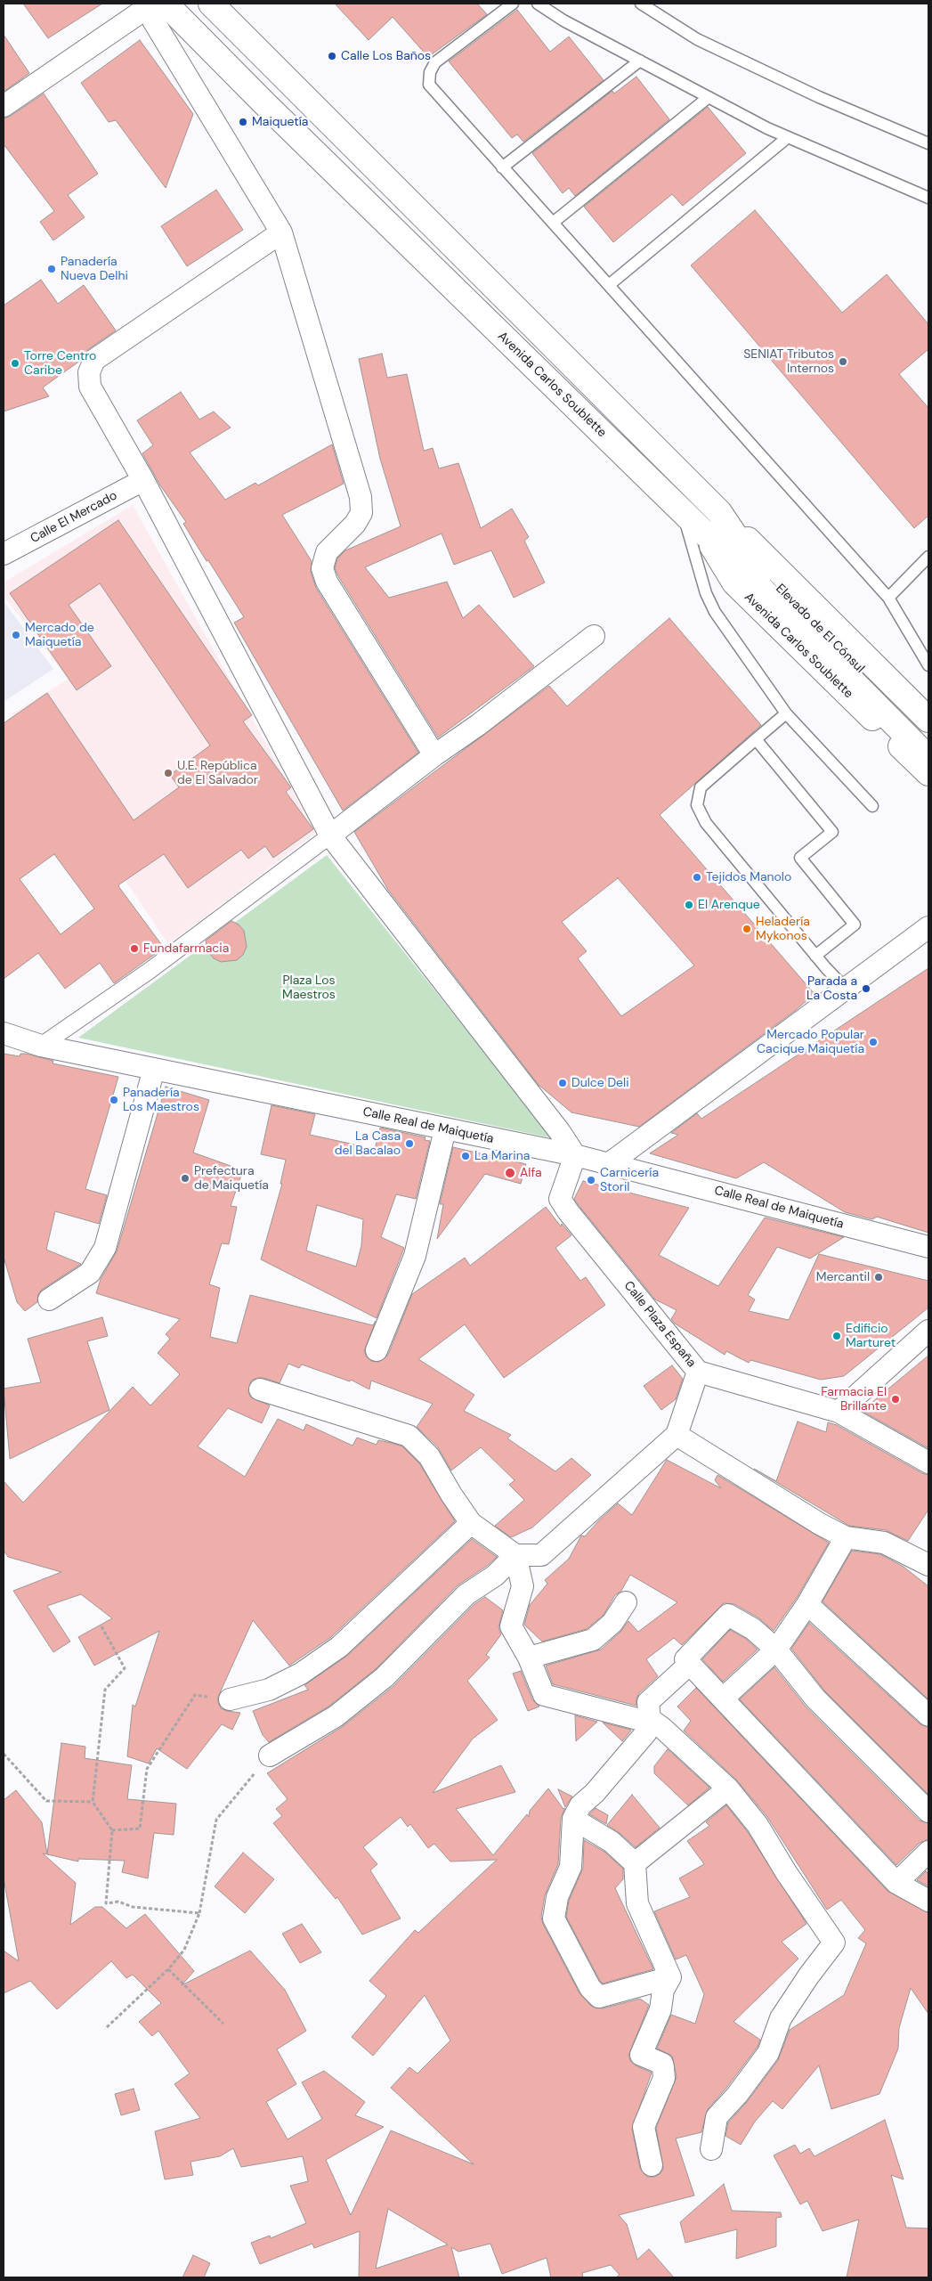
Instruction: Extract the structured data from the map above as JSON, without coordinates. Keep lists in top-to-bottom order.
{
  "streets": {
    "main road": ["Avenida Carlos Soublette", "Elevado de El Cónsul"],
    "street": ["Calle El Mercado", "Calle Real de Maiquetía", "Calle Plaza España"]
  },
  "crossings": [
    ["Avenida Carlos Soublette", "Elevado de El Cónsul"],
    ["Calle Real de Maiquetía", "Calle Plaza España"]
  ],
  "parks": ["Plaza Los Maestros"],
  "places": [
    "Calle Los Baños",
    "Maiquetía",
    "Panadería Nueva Delhi",
    "SENIAT Tributos Internos",
    "Torre Centro Caribe",
    "Mercado de Maiquetía",
    "U.E. República de El Salvador",
    "Tejidos Manolo",
    "El Arenque",
    "Heladería Mykonos",
    "Fundafarmacia",
    "Parada a La Costa",
    "Mercado Popular Cacique Maiquetía",
    "Dulce Deli",
    "Panadería Los Maestros",
    "La Casa del Bacalao",
    "La Marina",
    "Alfa",
    "Prefectura de Maiquetía",
    "Carnicería Storil",
    "Mercantil",
    "Edificio Marturet",
    "Farmacia El Brillante"
  ]
}
